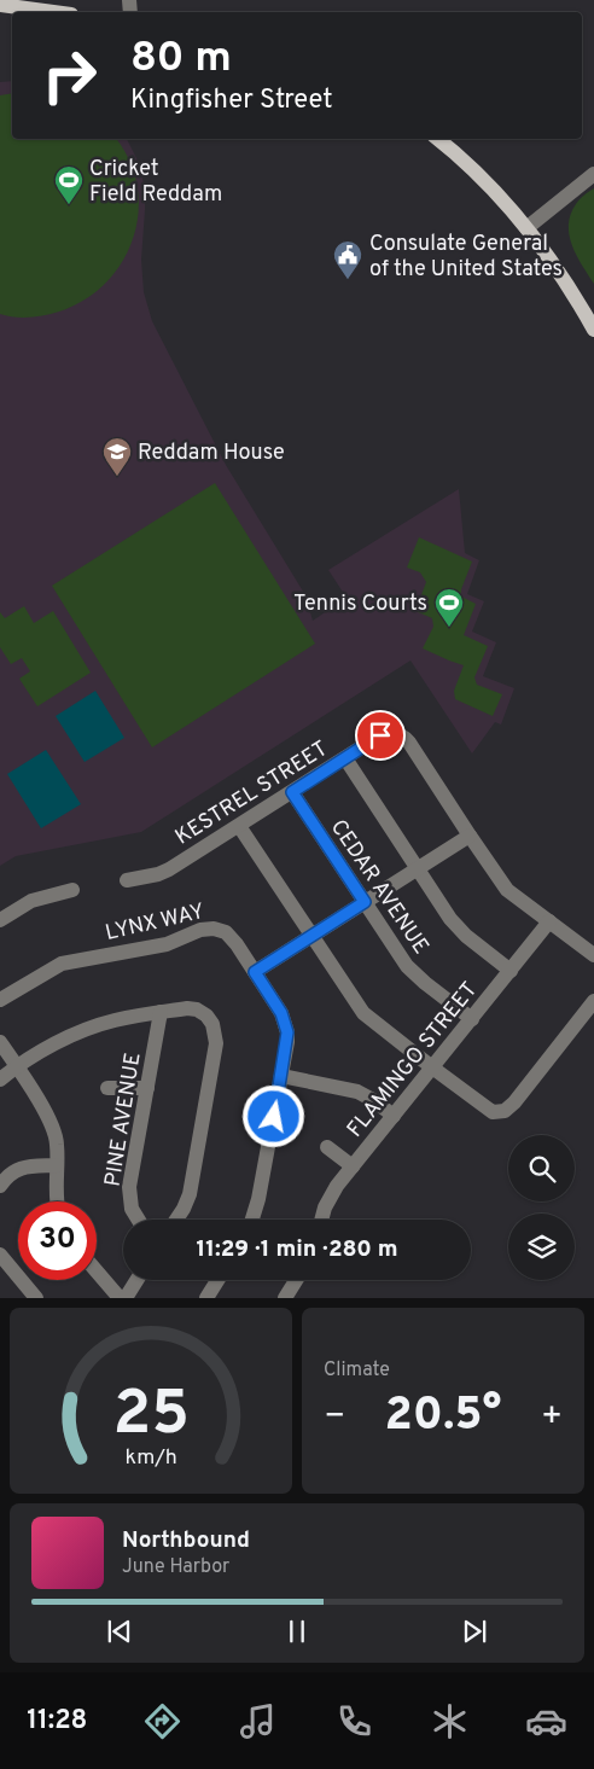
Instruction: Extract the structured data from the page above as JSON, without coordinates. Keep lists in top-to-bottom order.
{
  "streets": {
    "street": [
      "KESTREL STREET",
      "CEDAR AVENUE",
      "LYNX WAY",
      "FLAMINGO STREET",
      "PINE AVENUE"
    ]
  },
  "crossings": [
    ["KESTREL STREET", "CEDAR AVENUE"],
    ["CEDAR AVENUE", "FLAMINGO STREET"]
  ],
  "places": {
    "sports": ["Cricket Field Reddam", "Tennis Courts"],
    "public building": ["Consulate General of the United States"],
    "school or university": ["Reddam House"]
  },
  "page": {
    "turn": ["80 m", "Kingfisher Street"],
    "limit": "30",
    "trip": "11:29 · 1 min · 280 m",
    "tile": "Climate",
    "heat": ["−", "20.5°", "+"],
    "song": ["Northbound", "June Harbor"],
    "tabs": "11:28",
    "gauge": ["25", "km/h"]
  }
}
